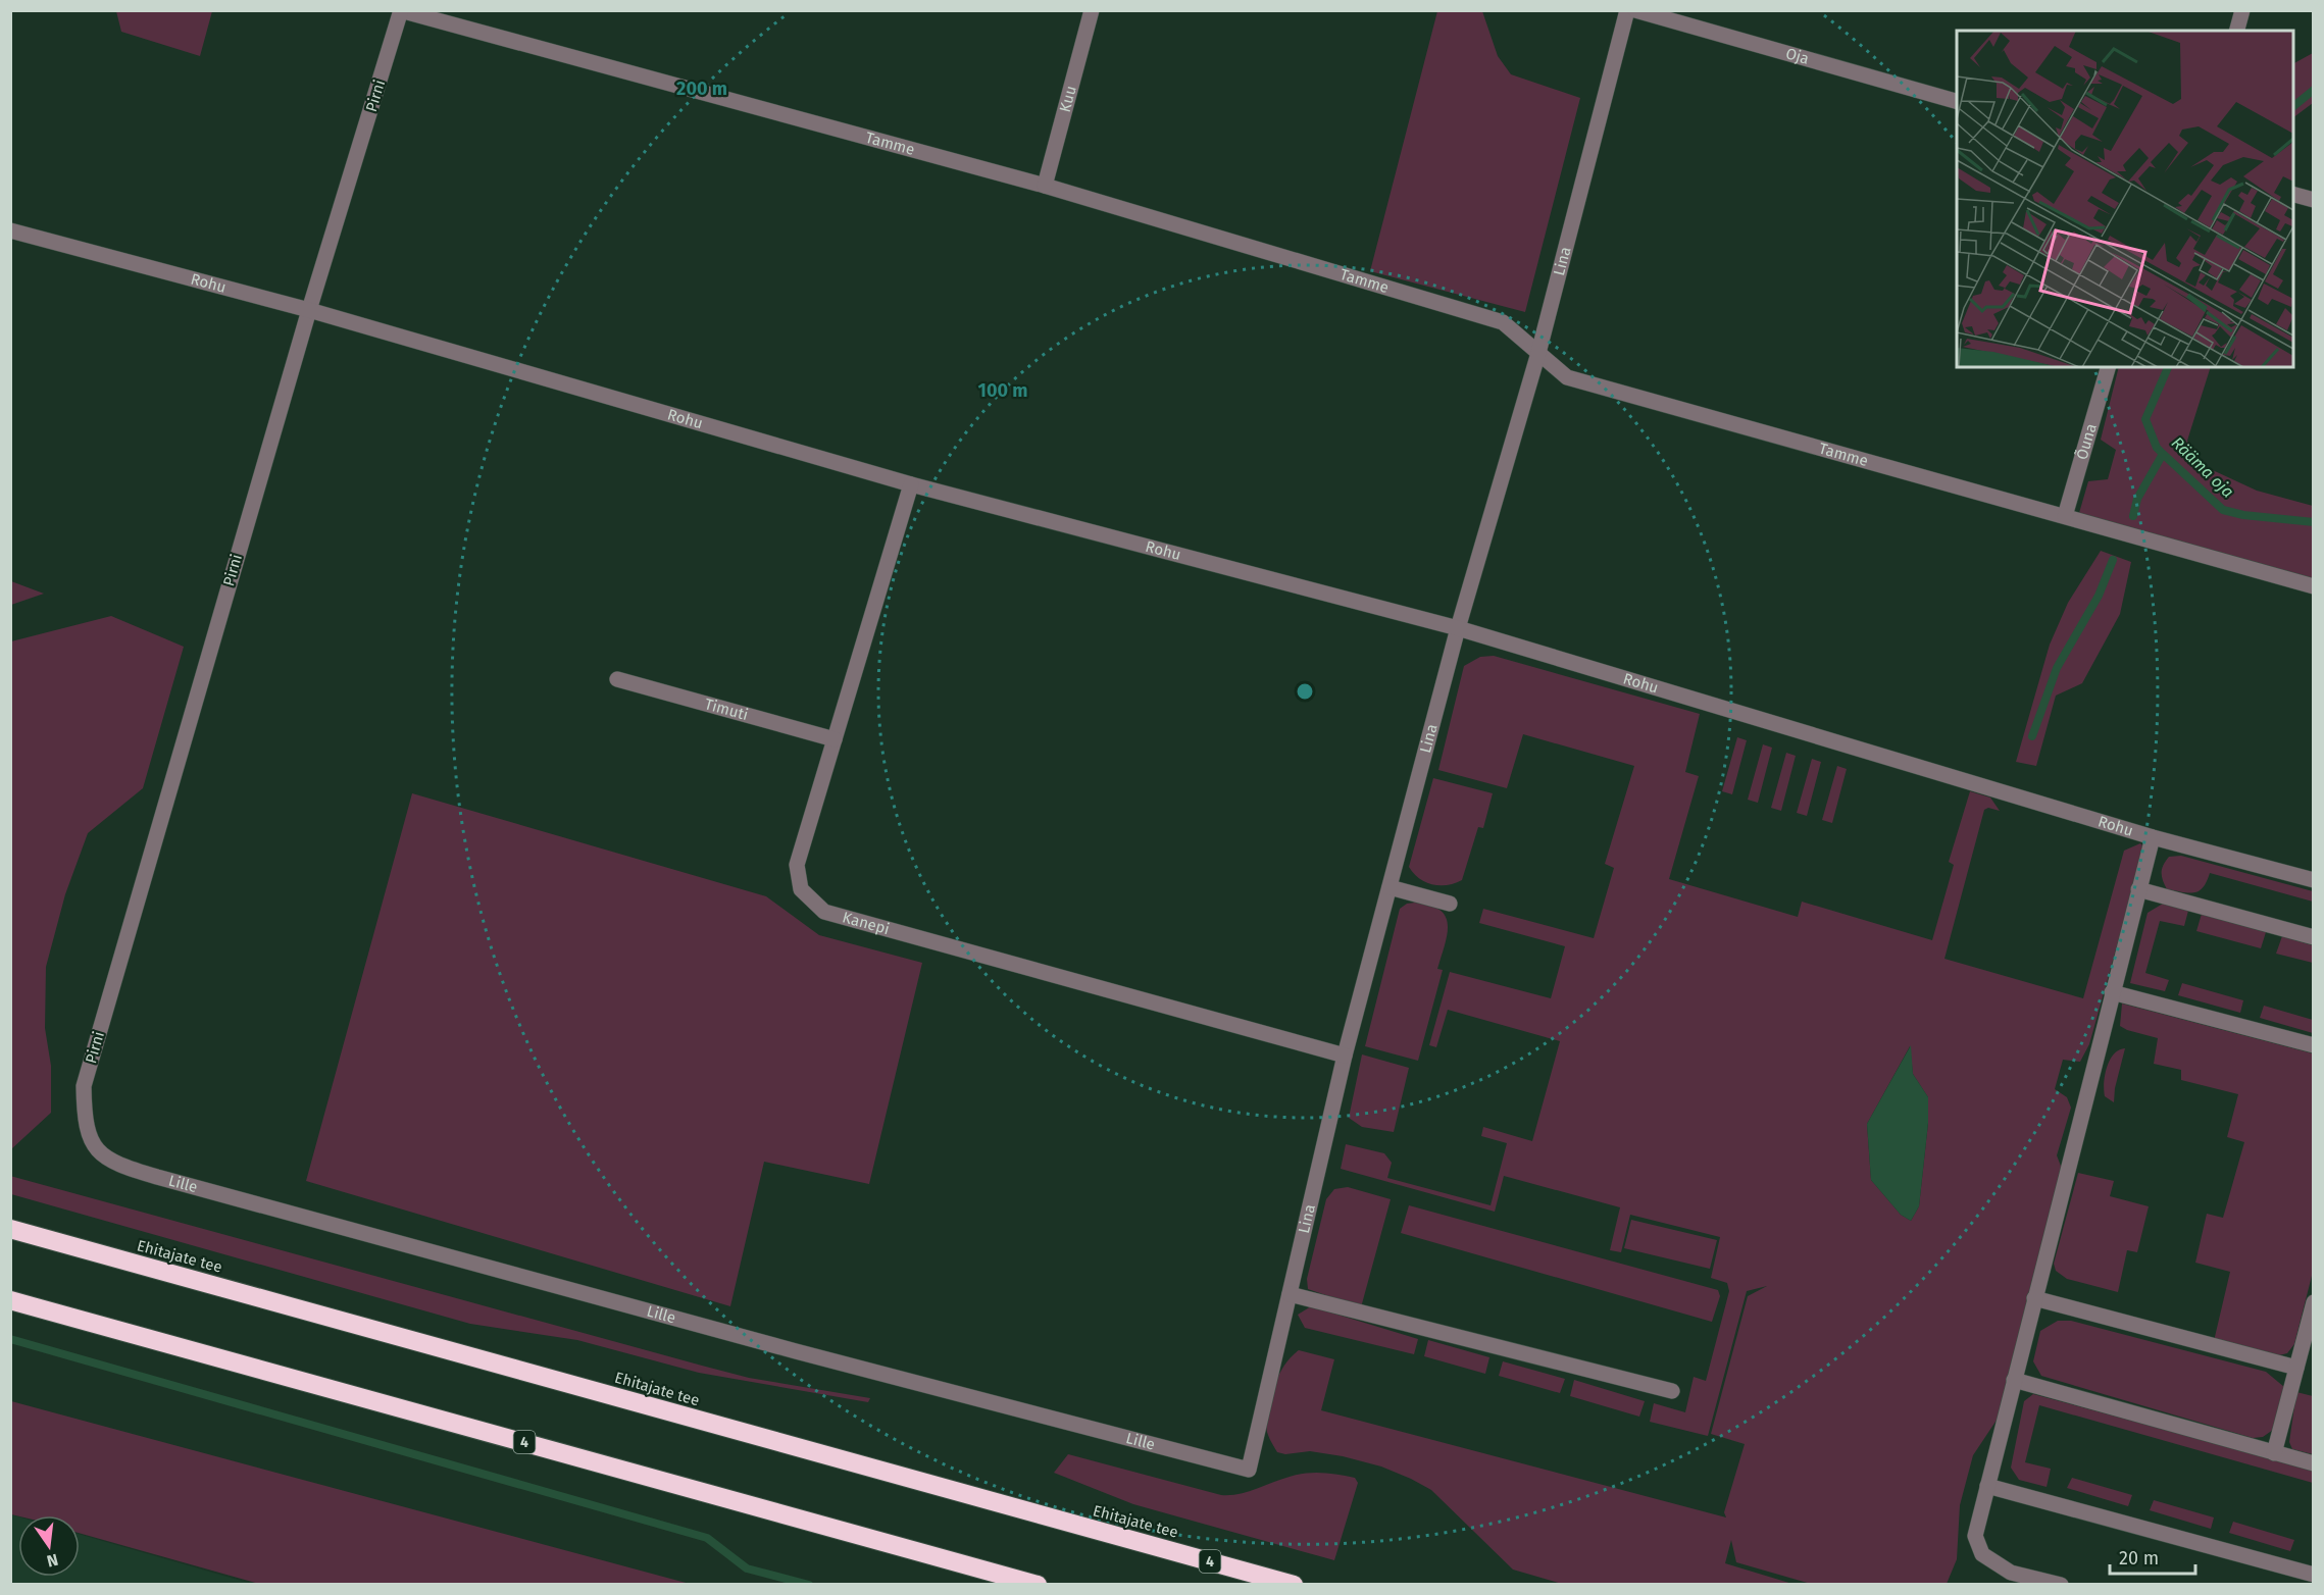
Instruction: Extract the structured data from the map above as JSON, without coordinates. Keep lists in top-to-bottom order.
{
  "streets": {
    "highway": ["Ehitajate tee", "4"],
    "street": [
      "Oja",
      "Pirni",
      "Kuu",
      "Tamme",
      "Lina",
      "Rohu",
      "Õuna",
      "Timuti",
      "Kanepi",
      "Lille"
    ]
  },
  "crossings": [
    ["Pirni", "Tamme"],
    ["Pirni", "Rohu"],
    ["Pirni", "Lille"],
    ["Kuu", "Tamme"],
    ["Tamme", "Lina"],
    ["Tamme", "Õuna"],
    ["Lina", "Rohu"],
    ["Lina", "Kanepi"],
    ["Lina", "Lille"],
    ["Rohu", "Kanepi"],
    ["Timuti", "Kanepi"]
  ],
  "water": ["Rääma oja"],
  "scale_bar": "20 m",
  "north": "bottom",
  "rings": ["200 m", "100 m"]
}
